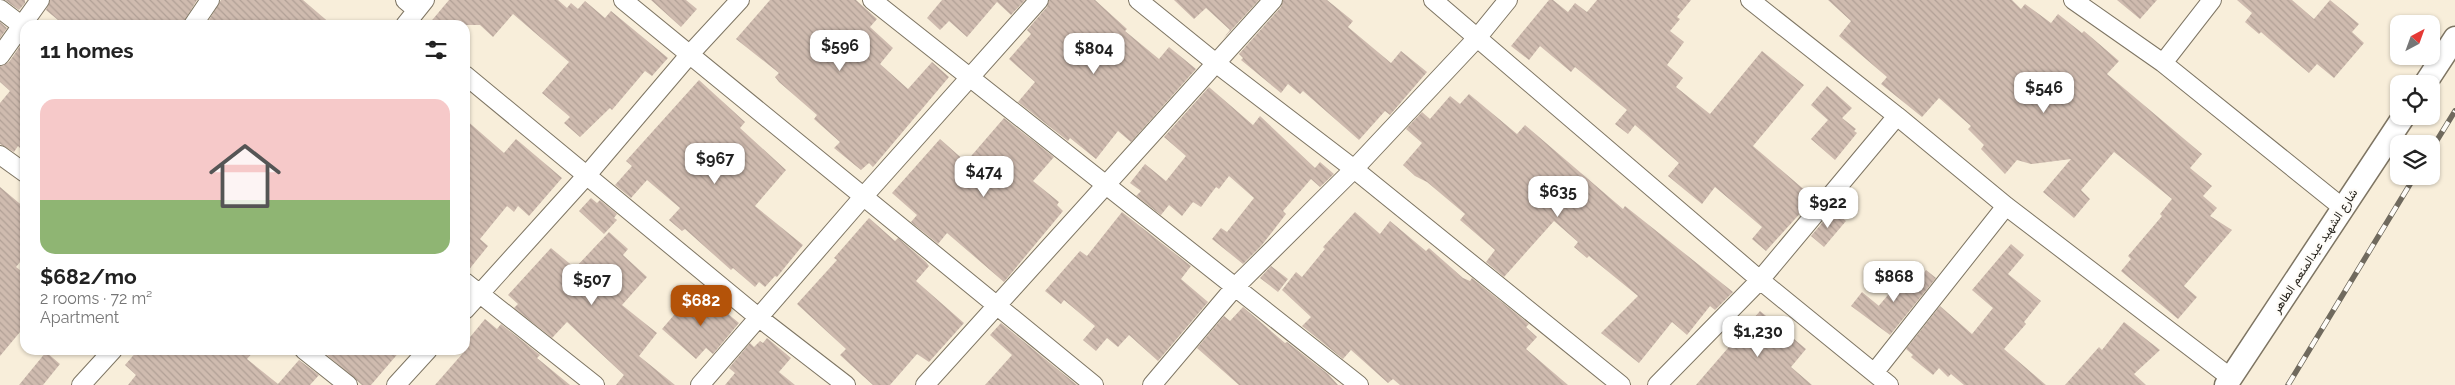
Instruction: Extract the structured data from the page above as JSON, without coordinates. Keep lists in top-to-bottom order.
{
  "streets": {
    "street": ["شارع الشهيد عبدالمنعم الطاهر"]
  },
  "north": "top right",
  "page": {
    "heading": "11 homes",
    "price": [
      "$596",
      "$804",
      "$546",
      "$967",
      "$474",
      "$635",
      "$922",
      "$868",
      "$507",
      "$682",
      "$1,230"
    ],
    "list": [
      {
        "name": "$682/mo",
        "note": "2 rooms · 72 m² · Apartment"
      }
    ]
  }
}
